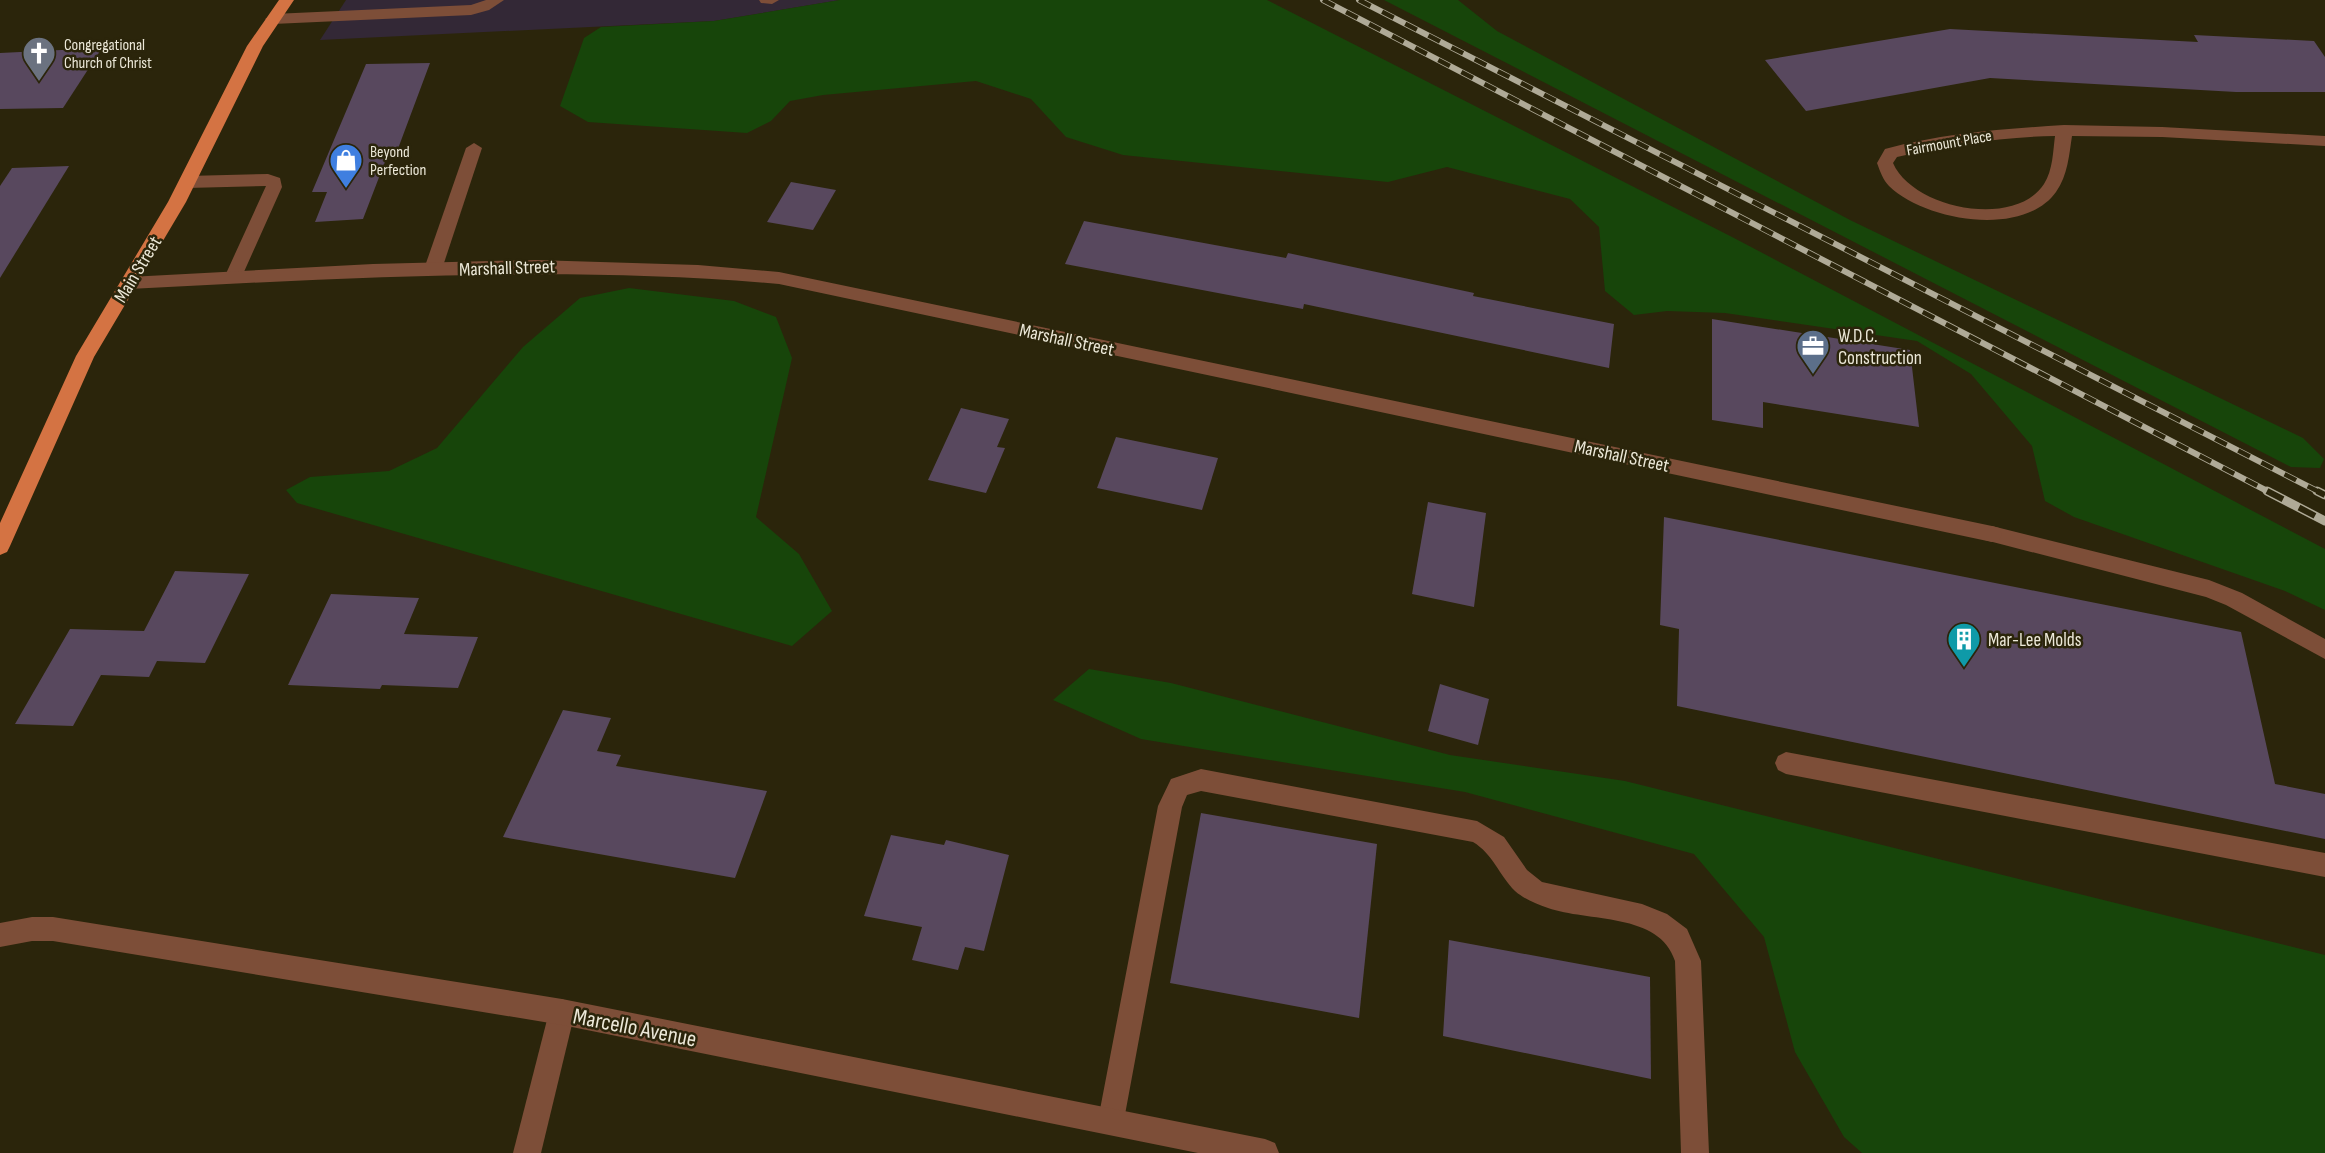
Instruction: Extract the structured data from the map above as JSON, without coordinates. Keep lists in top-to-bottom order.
{
  "streets": {
    "main road": ["Main Street"],
    "street": ["Fairmount Place", "Marshall Street", "Marcello Avenue"]
  },
  "crossings": [
    ["Marshall Street", "Main Street"]
  ],
  "places": {
    "church": ["Congregational Church of Christ"],
    "shop": ["Beyond Perfection"],
    "office": ["W.D.C. Construction"],
    "building": ["Mar-Lee Molds"]
  }
}
